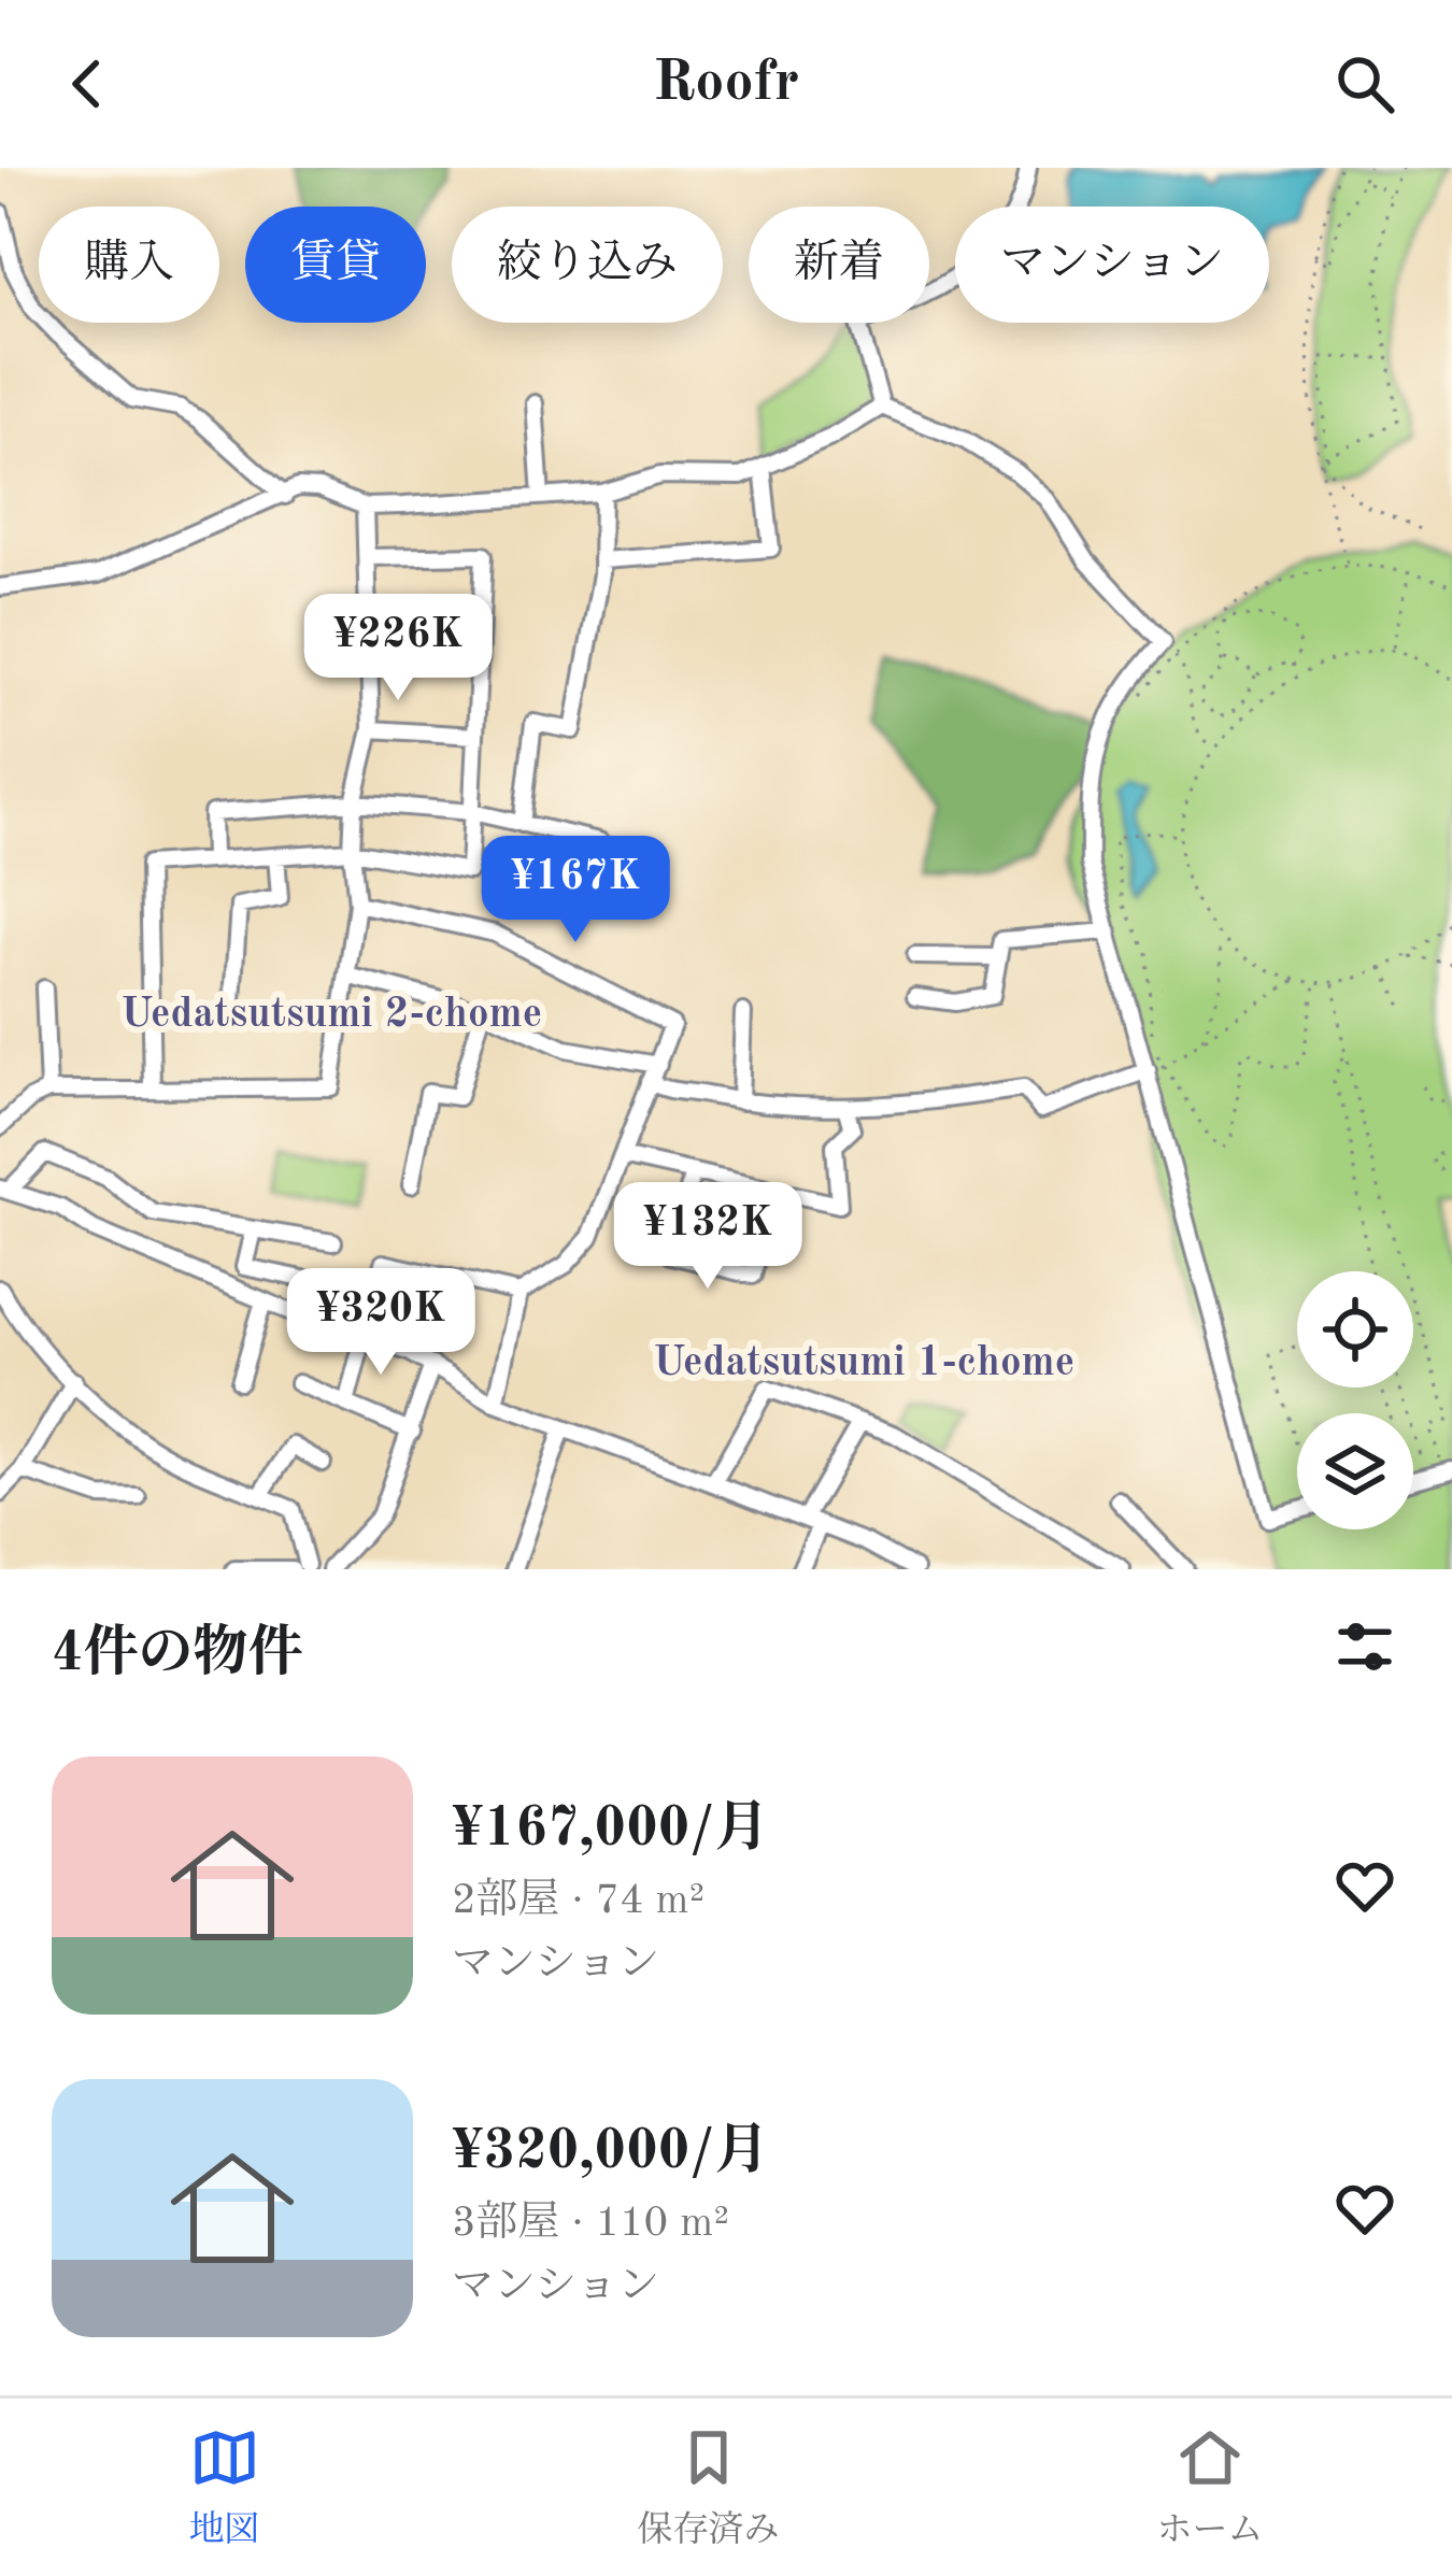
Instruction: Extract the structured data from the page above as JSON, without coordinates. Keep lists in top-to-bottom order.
{
  "districts": ["Uedatsutsumi 2-chome", "Uedatsutsumi 1-chome"],
  "page": {
    "header": "Roofr",
    "chip": [
      "購入",
      "賃貸",
      "絞り込み",
      "新着",
      "マンション"
    ],
    "price": [
      "¥226K",
      "¥167K",
      "¥132K",
      "¥320K"
    ],
    "heading": "4件の物件",
    "list": [
      {
        "name": "¥167,000/月",
        "note": "2部屋 · 74 m² · マンション"
      },
      {
        "name": "¥320,000/月",
        "note": "3部屋 · 110 m² · マンション"
      }
    ],
    "tabs": ["地図", "保存済み", "ホーム"]
  }
}
